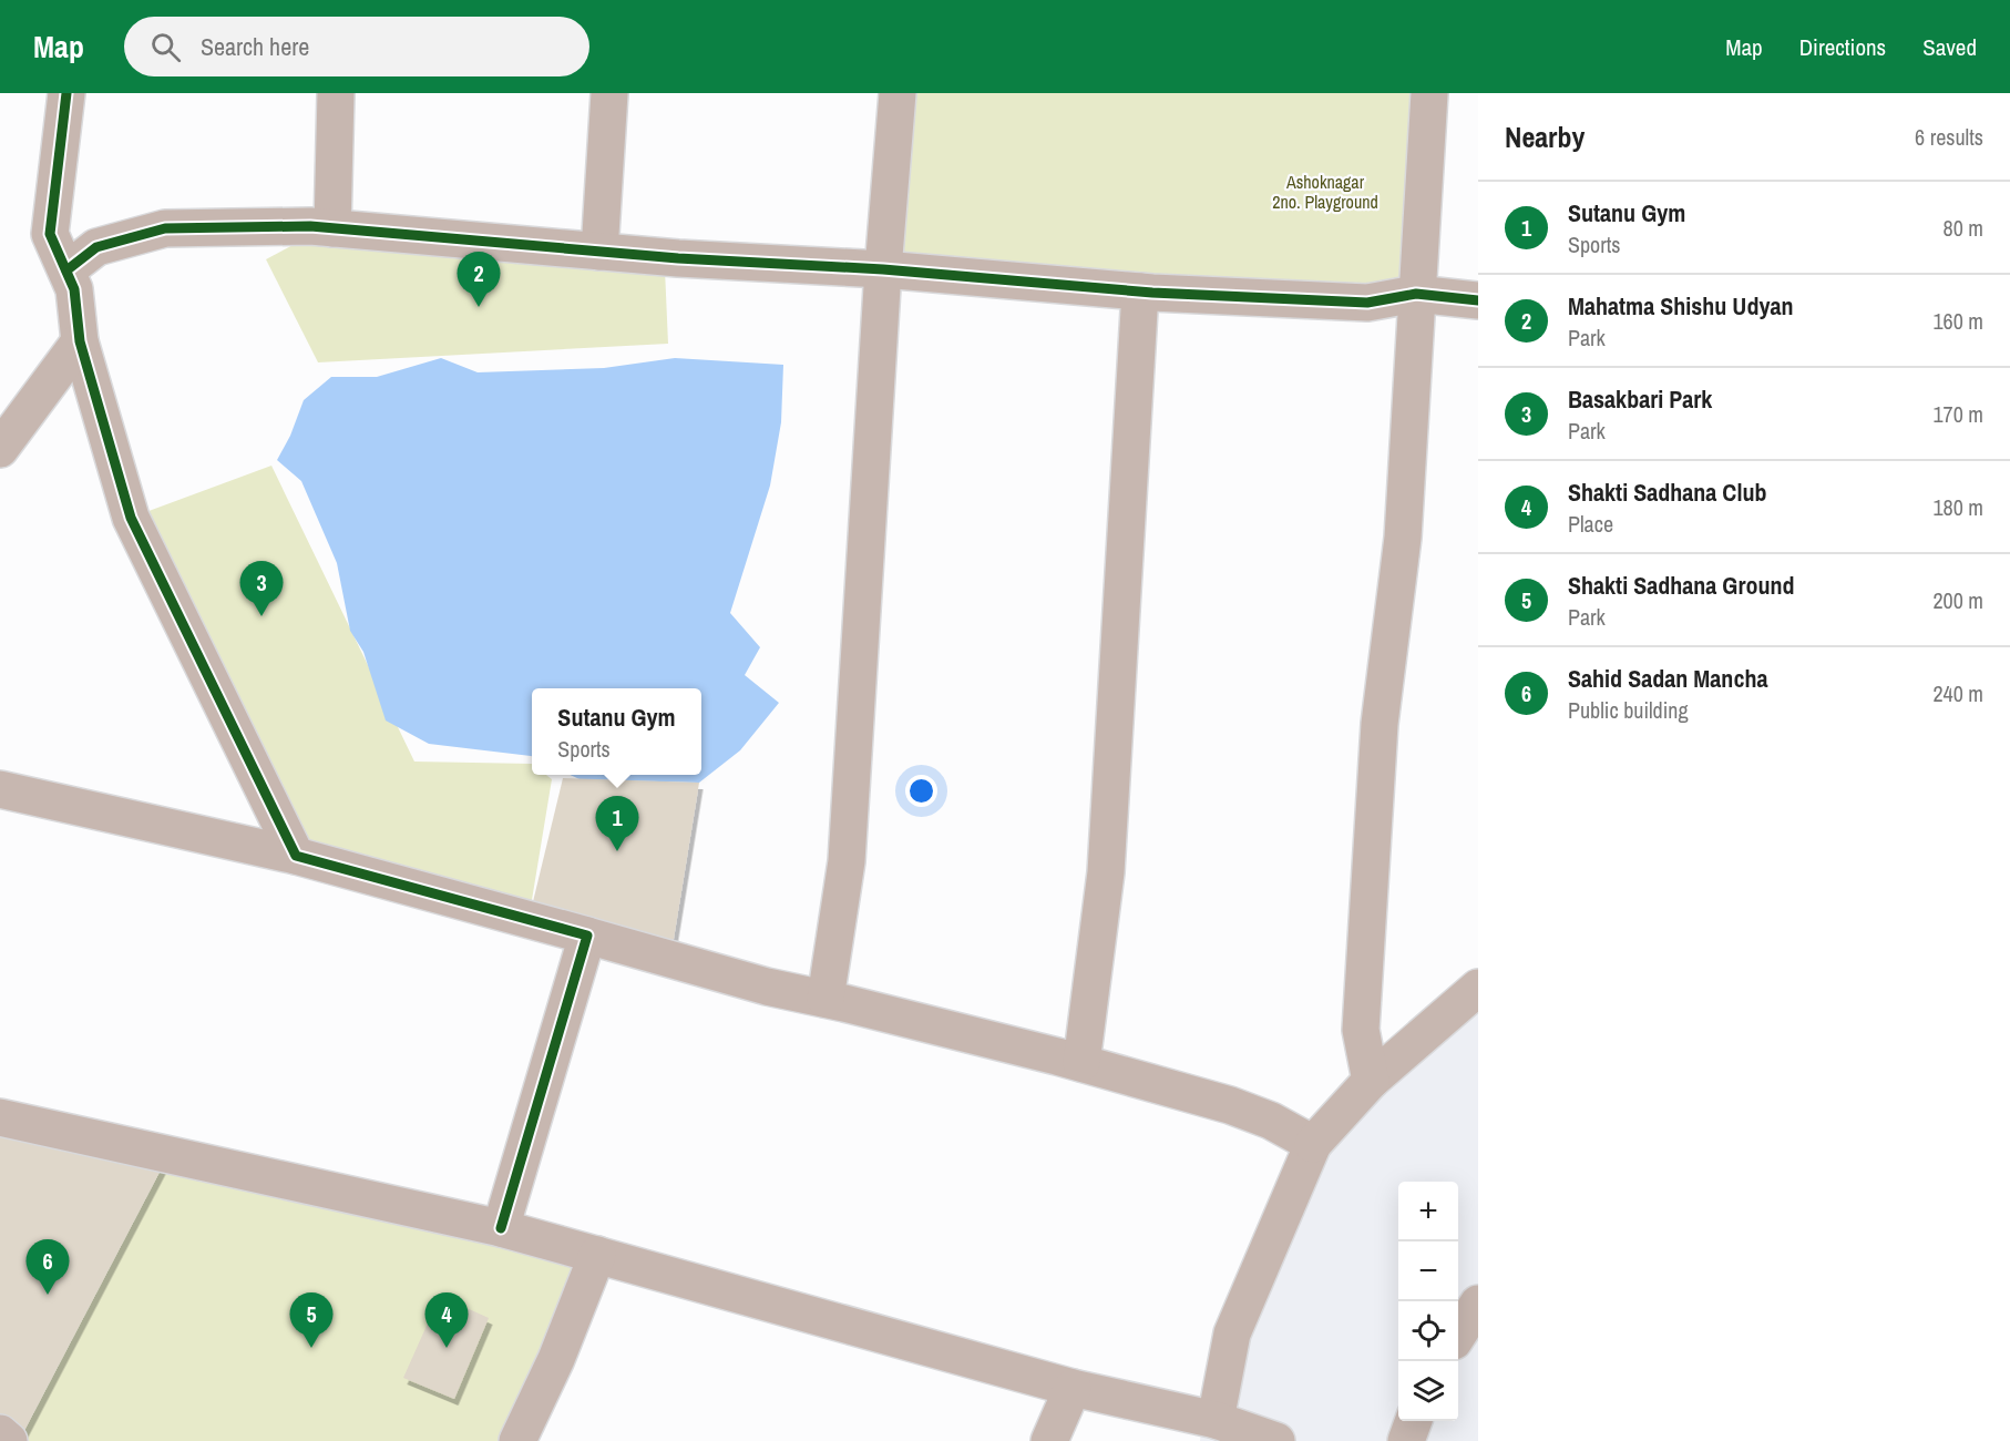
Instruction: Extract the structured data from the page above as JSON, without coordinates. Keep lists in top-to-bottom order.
{
  "parks": ["Ashoknagar 2no. Playground"],
  "page": {
    "header": "Map",
    "search": "Search here",
    "nav": ["Map", "Directions", "Saved"],
    "heading": ["Nearby", "6 results"],
    "list": [
      {
        "mark": "1",
        "name": "Sutanu Gym",
        "note": "Sports",
        "value": "80 m"
      },
      {
        "mark": "2",
        "name": "Mahatma Shishu Udyan",
        "note": "Park",
        "value": "160 m"
      },
      {
        "mark": "3",
        "name": "Basakbari Park",
        "note": "Park",
        "value": "170 m"
      },
      {
        "mark": "4",
        "name": "Shakti Sadhana Club",
        "note": "Place",
        "value": "180 m"
      },
      {
        "mark": "5",
        "name": "Shakti Sadhana Ground",
        "note": "Park",
        "value": "200 m"
      },
      {
        "mark": "6",
        "name": "Sahid Sadan Mancha",
        "note": "Public building",
        "value": "240 m"
      }
    ],
    "pins": [
      "2",
      "3",
      "1",
      "6",
      "4",
      "5"
    ],
    "popup": ["Sutanu Gym", "Sports"],
    "map_buttons": ["+", "−"]
  }
}
